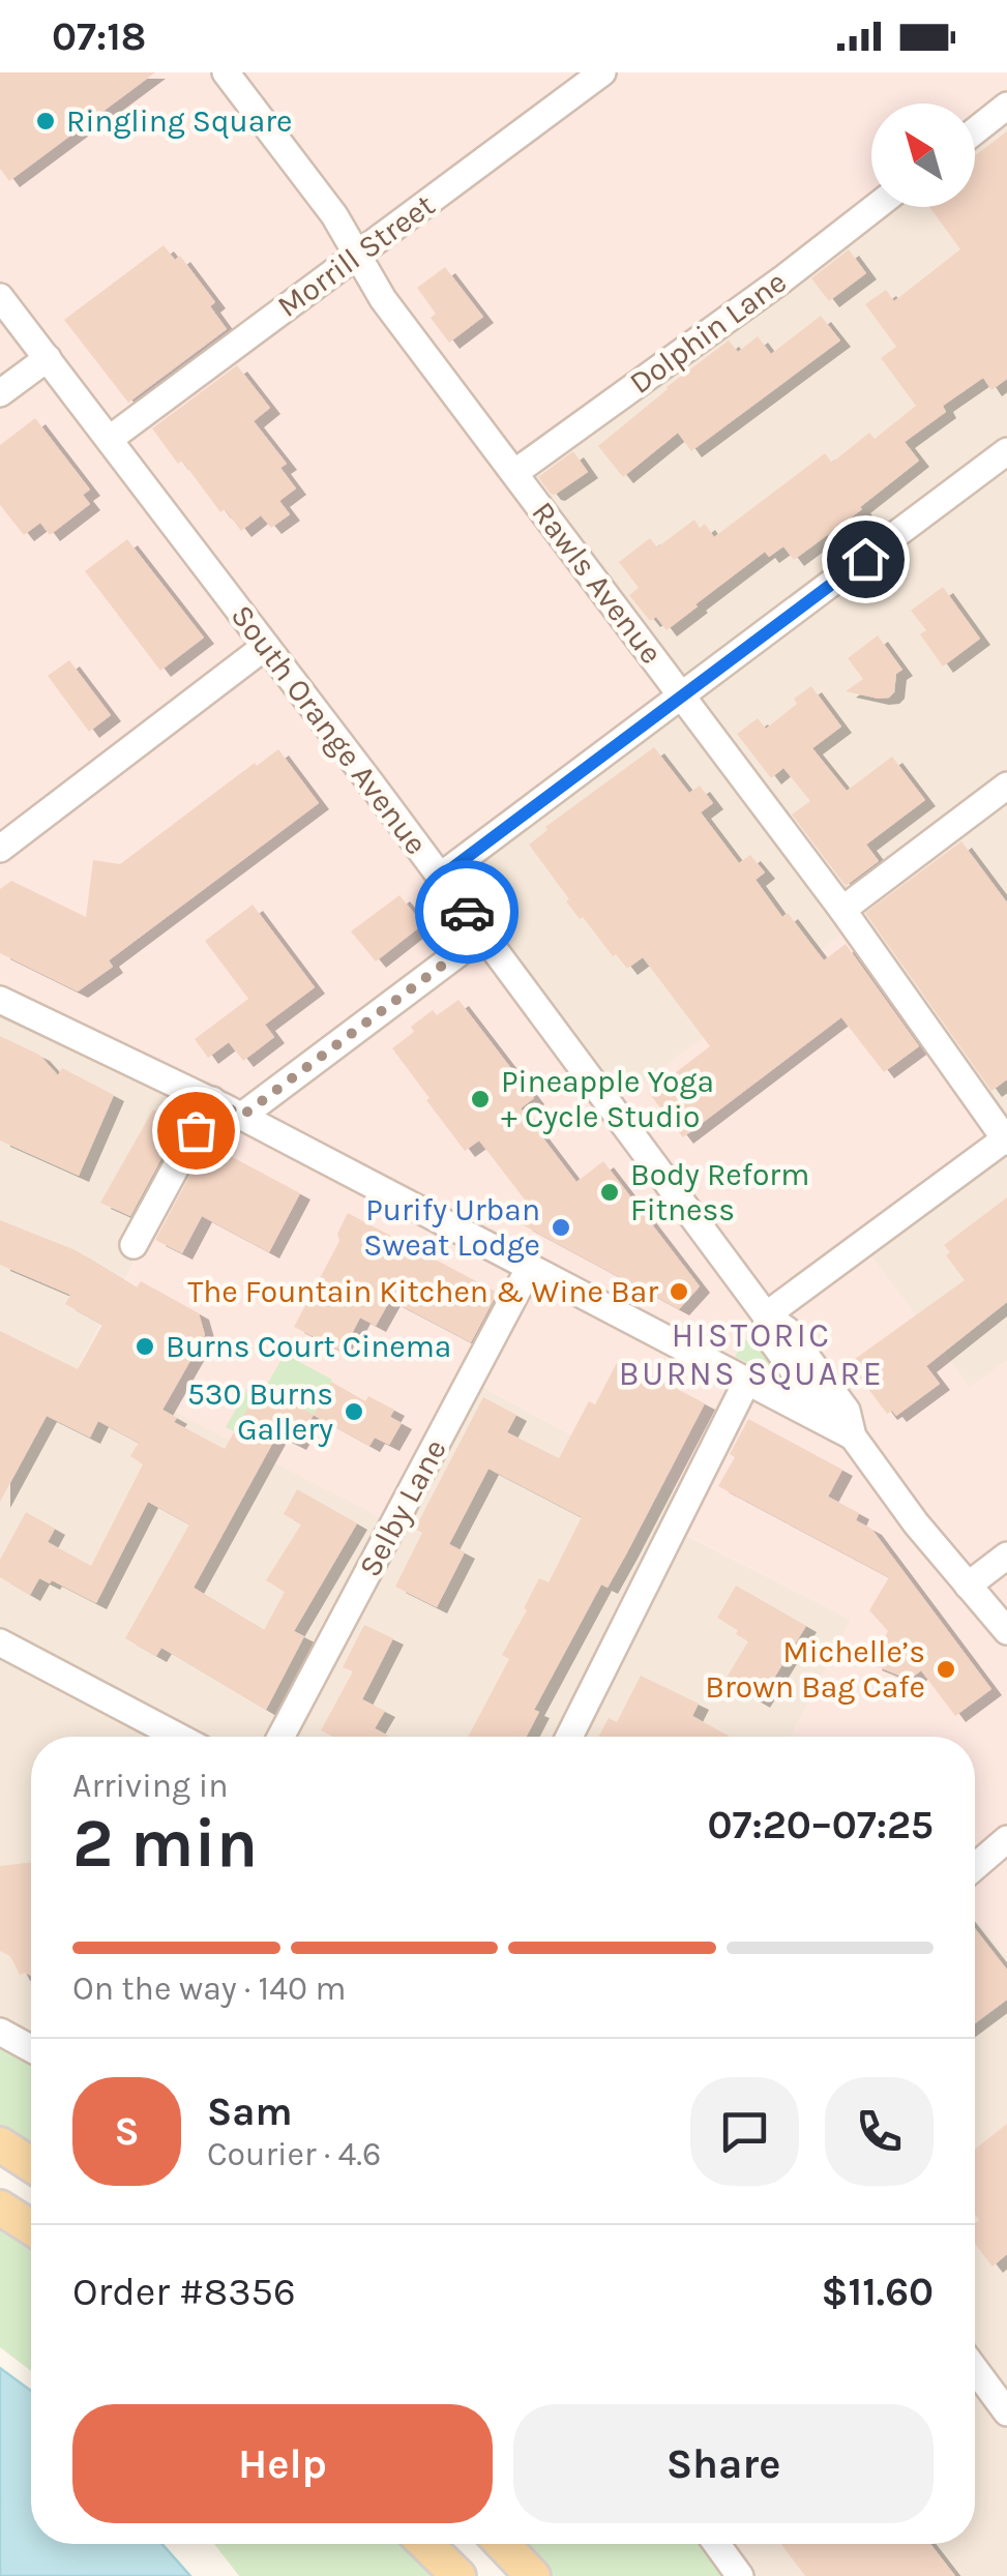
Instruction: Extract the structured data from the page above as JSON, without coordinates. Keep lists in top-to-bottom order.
{
  "streets": {
    "street": [
      "Morrill Street",
      "Dolphin Lane",
      "Rawls Avenue",
      "South Orange Avenue",
      "Selby Lane"
    ]
  },
  "crossings": [
    ["Morrill Street", "Rawls Avenue"],
    ["Morrill Street", "South Orange Avenue"],
    ["Dolphin Lane", "Rawls Avenue"]
  ],
  "districts": ["HISTORIC BURNS SQUARE"],
  "places": [
    "Ringling Square",
    "Pineapple Yoga + Cycle Studio",
    "Body Reform Fitness",
    "Purify Urban Sweat Lodge",
    "The Fountain Kitchen & Wine Bar",
    "Burns Court Cinema",
    "530 Burns Gallery",
    "Michelle’s Brown Bag Cafe"
  ],
  "north": "top left",
  "page": {
    "status": "07:18",
    "heading": ["2 min", "Arriving in", "07:20–07:25"],
    "panel": [
      "Sam",
      "Courier · 4.6",
      "Order #8356",
      "$11.60"
    ],
    "bar": "On the way · 140 m",
    "round": "S",
    "buttons": ["Help", "Share"]
  }
}
